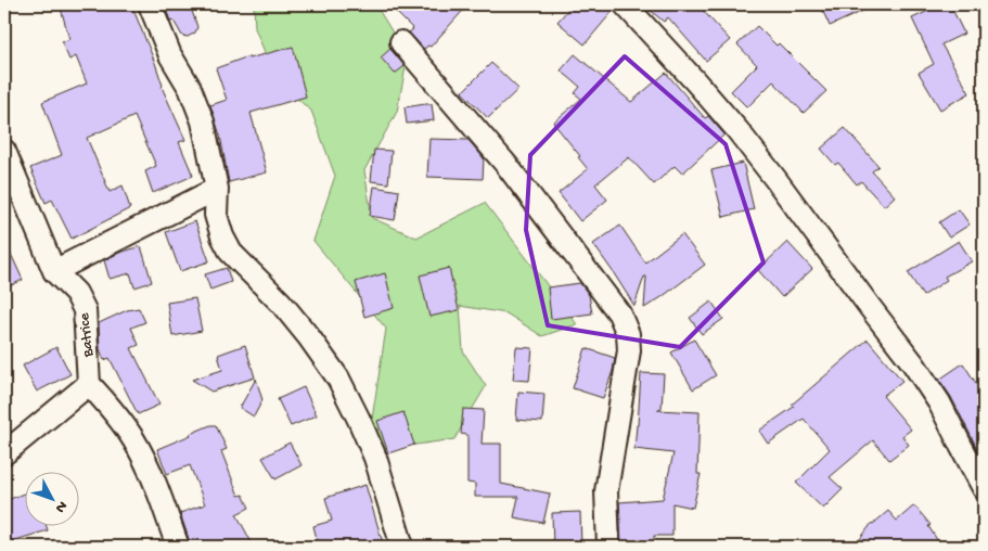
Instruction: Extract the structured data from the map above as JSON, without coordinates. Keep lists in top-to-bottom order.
{
  "streets": {
    "street": ["Batrice"]
  },
  "north": "bottom right"
}
